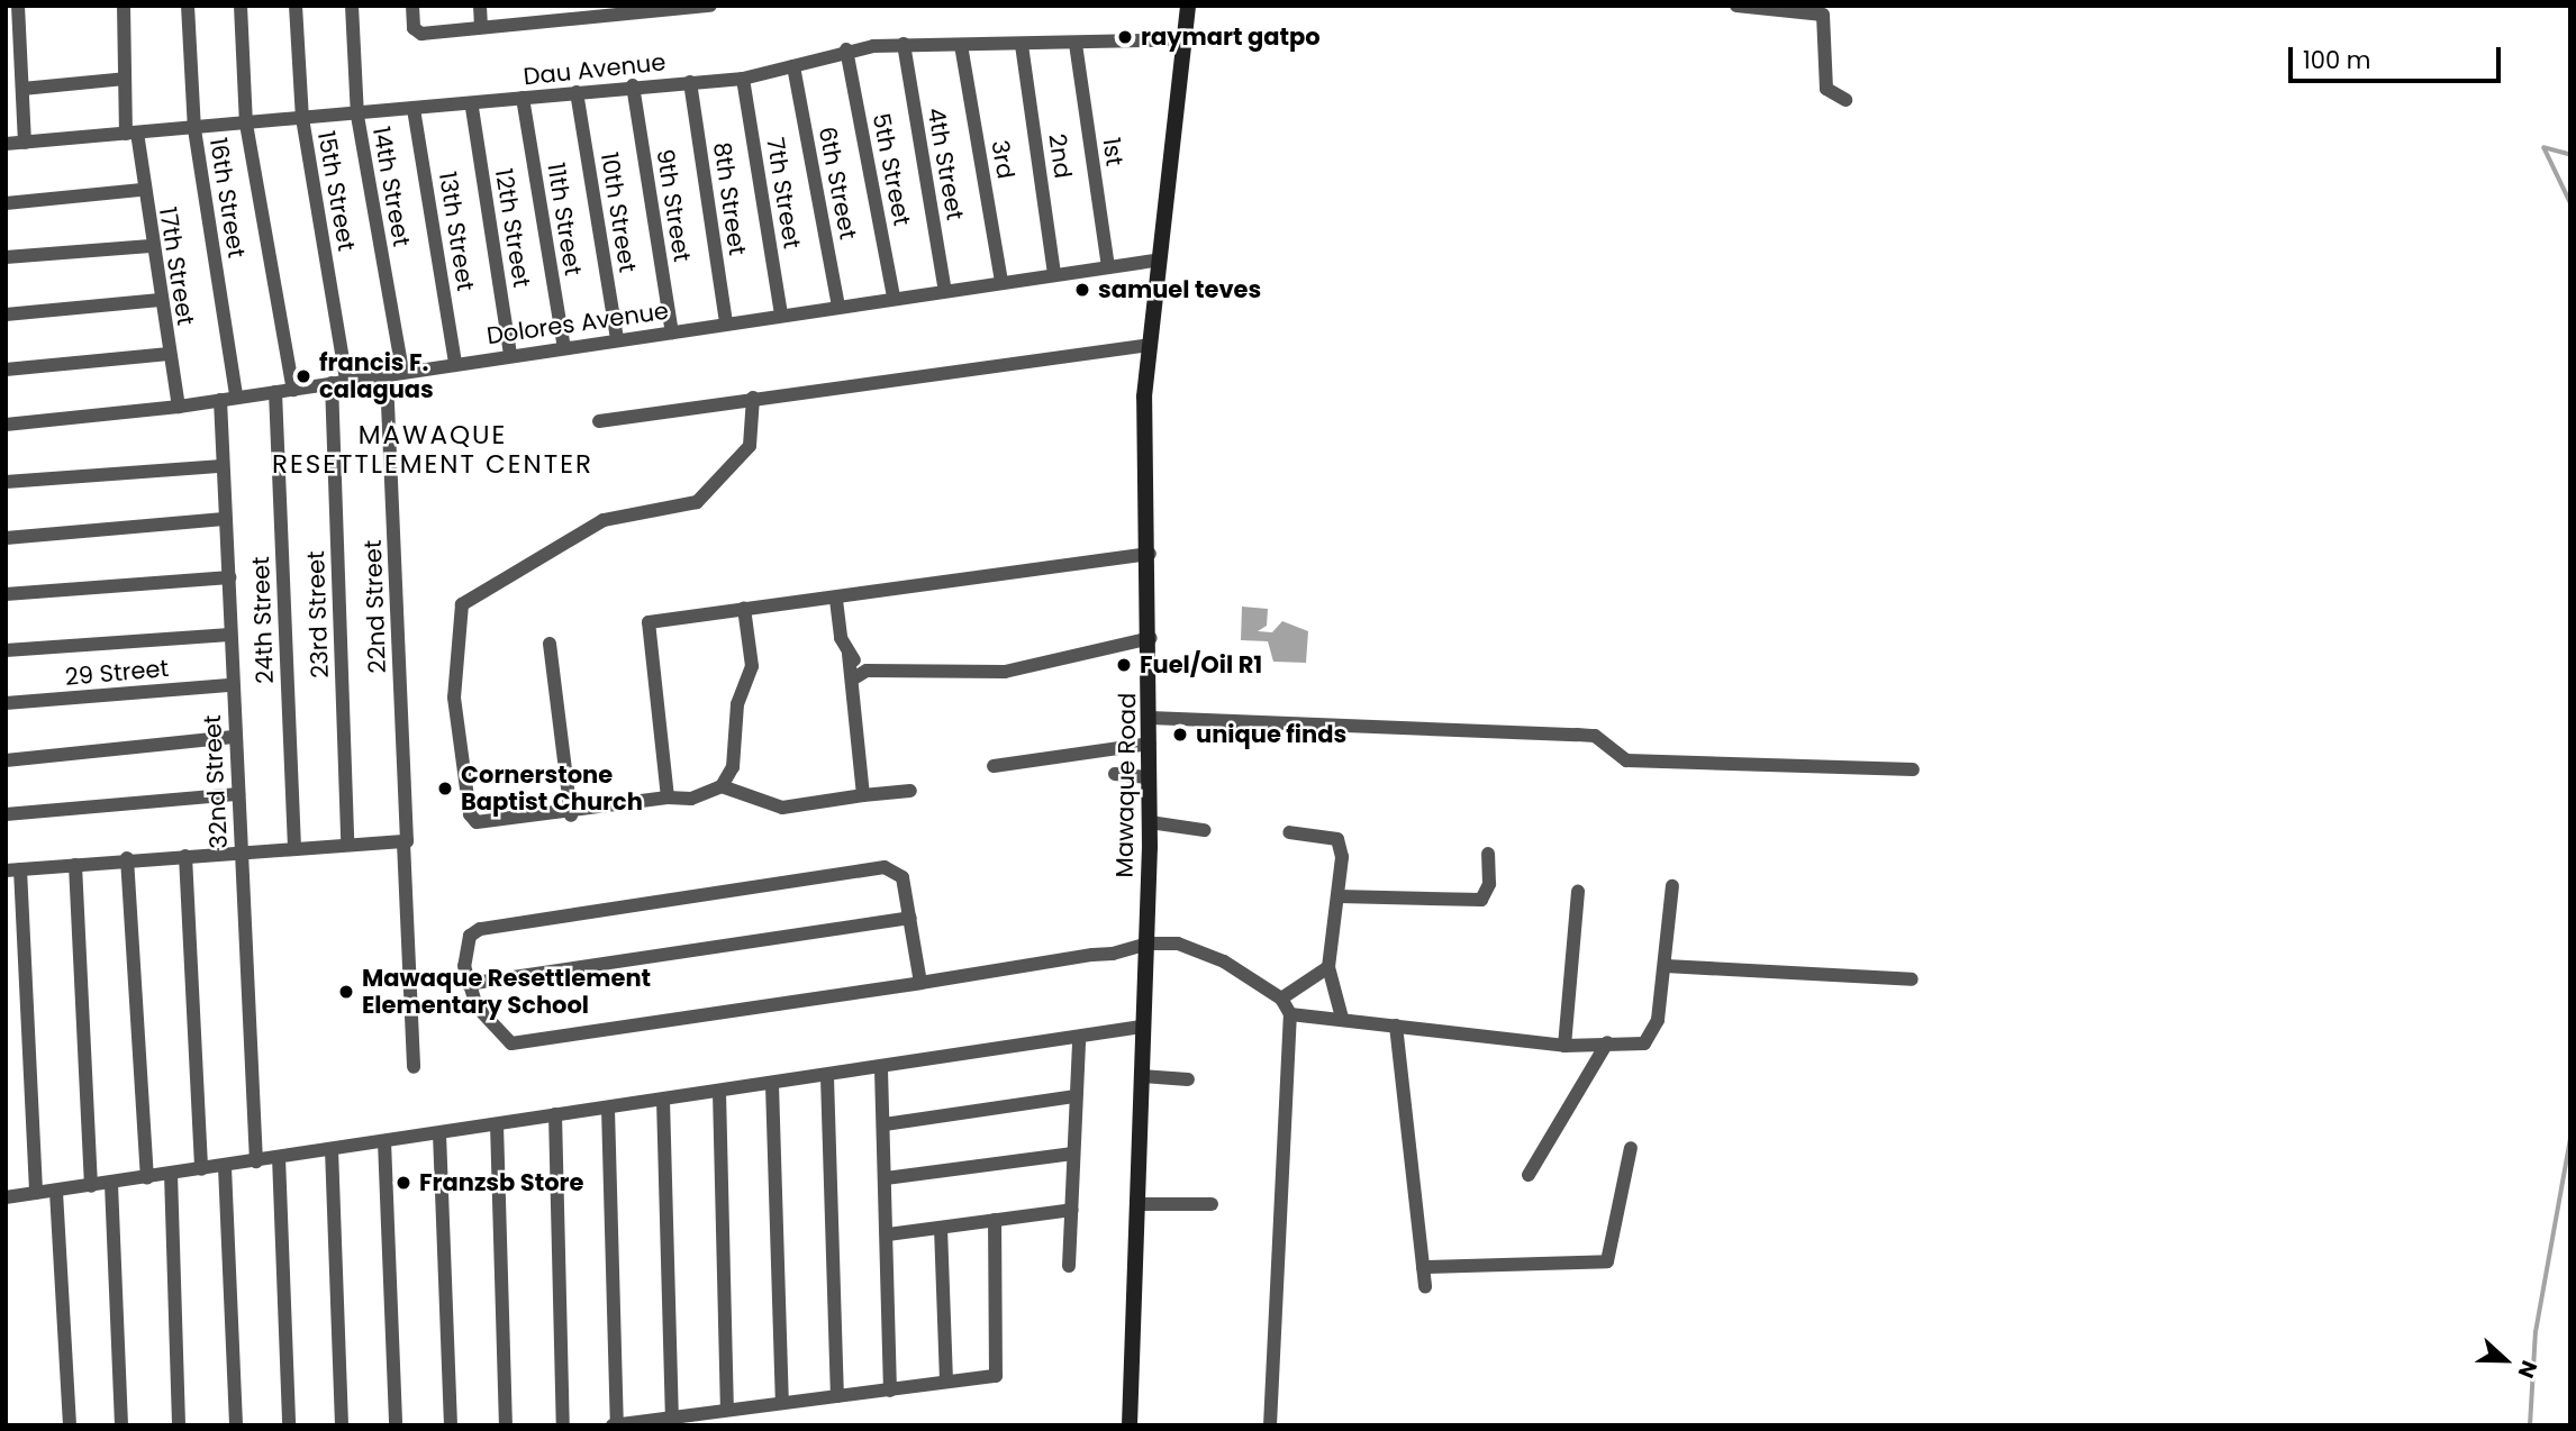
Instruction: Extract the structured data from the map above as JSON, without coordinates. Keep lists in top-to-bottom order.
{
  "streets": {
    "main road": ["Mawaque Road"],
    "street": [
      "Dau Avenue",
      "1st",
      "2nd",
      "3rd",
      "4th Street",
      "5th Street",
      "6th Street",
      "14th Street",
      "15th Street",
      "7th Street",
      "16th Street",
      "8th Street",
      "9th Street",
      "10th Street",
      "11th Street",
      "12th Street",
      "13th Street",
      "17th Street",
      "Dolores Avenue",
      "22nd Street",
      "23rd Street",
      "24th Street",
      "29 Street",
      "32nd Street"
    ]
  },
  "crossings": [
    ["Dau Avenue", "1st"],
    ["Dau Avenue", "2nd"],
    ["Dau Avenue", "3rd"],
    ["Dau Avenue", "4th Street"],
    ["Dau Avenue", "5th Street"],
    ["Dau Avenue", "6th Street"],
    ["Dau Avenue", "14th Street"],
    ["Dau Avenue", "15th Street"],
    ["Dau Avenue", "7th Street"],
    ["Dau Avenue", "16th Street"],
    ["Dau Avenue", "8th Street"],
    ["Dau Avenue", "9th Street"],
    ["Dau Avenue", "10th Street"],
    ["Dau Avenue", "11th Street"],
    ["Dau Avenue", "12th Street"],
    ["Dau Avenue", "13th Street"],
    ["Dau Avenue", "17th Street"],
    ["Dau Avenue", "Mawaque Road"],
    ["1st", "Dolores Avenue"],
    ["2nd", "Dolores Avenue"],
    ["3rd", "Dolores Avenue"],
    ["4th Street", "Dolores Avenue"],
    ["5th Street", "Dolores Avenue"],
    ["6th Street", "Dolores Avenue"],
    ["14th Street", "Dolores Avenue"],
    ["15th Street", "Dolores Avenue"],
    ["15th Street", "23rd Street"],
    ["7th Street", "Dolores Avenue"],
    ["16th Street", "Dolores Avenue"],
    ["8th Street", "Dolores Avenue"],
    ["9th Street", "Dolores Avenue"],
    ["10th Street", "Dolores Avenue"],
    ["11th Street", "Dolores Avenue"],
    ["12th Street", "Dolores Avenue"],
    ["13th Street", "Dolores Avenue"],
    ["17th Street", "Dolores Avenue"],
    ["Dolores Avenue", "22nd Street"],
    ["Dolores Avenue", "23rd Street"],
    ["Dolores Avenue", "24th Street"],
    ["Dolores Avenue", "32nd Street"],
    ["Dolores Avenue", "Mawaque Road"],
    ["29 Street", "32nd Street"]
  ],
  "districts": ["MAWAQUE RESETTLEMENT CENTER"],
  "places": [
    "raymart gatpo",
    "samuel teves",
    "francis F. calaguas",
    "Fuel/Oil R1",
    "unique finds",
    "Cornerstone Baptist Church",
    "Mawaque Resettlement Elementary School",
    "Franzsb Store"
  ],
  "scale_bar": "100 m",
  "north": "right"
}
